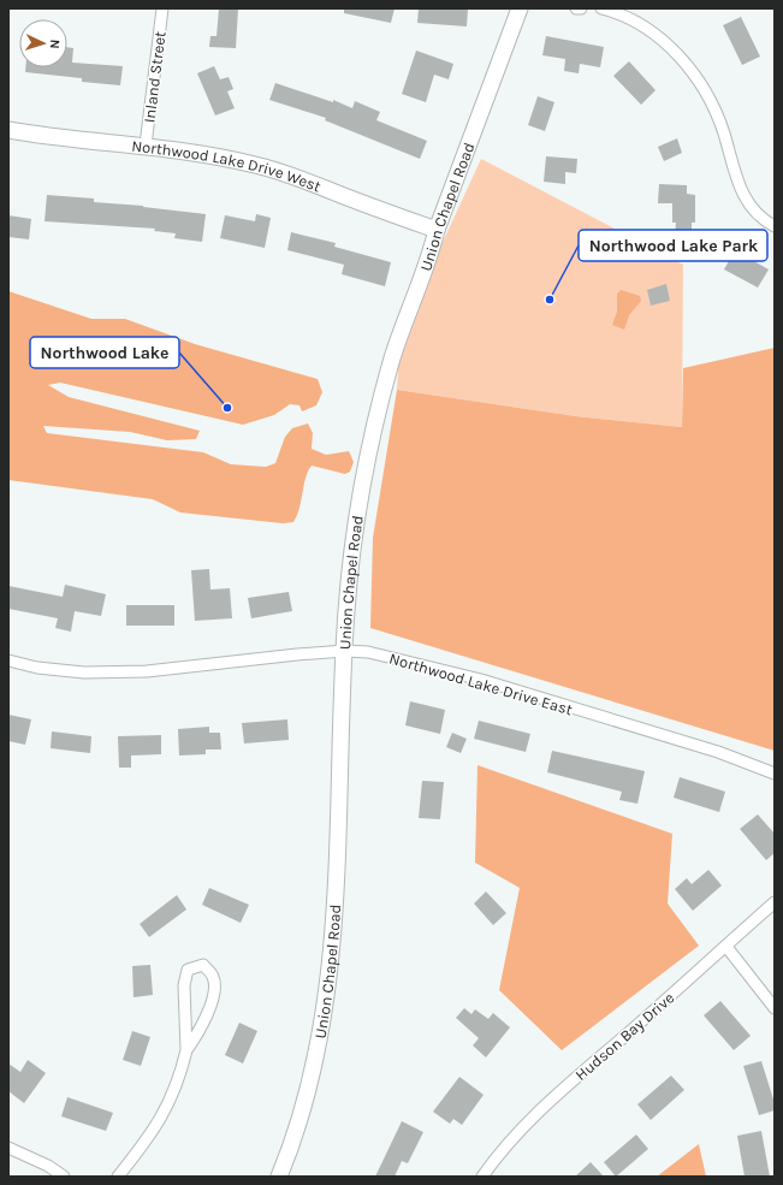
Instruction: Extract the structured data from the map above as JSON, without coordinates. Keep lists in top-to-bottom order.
{
  "streets": {
    "street": [
      "Inland Street",
      "Northwood Lake Drive West",
      "Union Chapel Road",
      "Northwood Lake Drive East",
      "Hudson Bay Drive"
    ]
  },
  "crossings": [
    ["Inland Street", "Northwood Lake Drive West"],
    ["Northwood Lake Drive West", "Union Chapel Road"],
    ["Union Chapel Road", "Northwood Lake Drive East"]
  ],
  "places": ["Northwood Lake Park", "Northwood Lake"],
  "north": "right"
}
